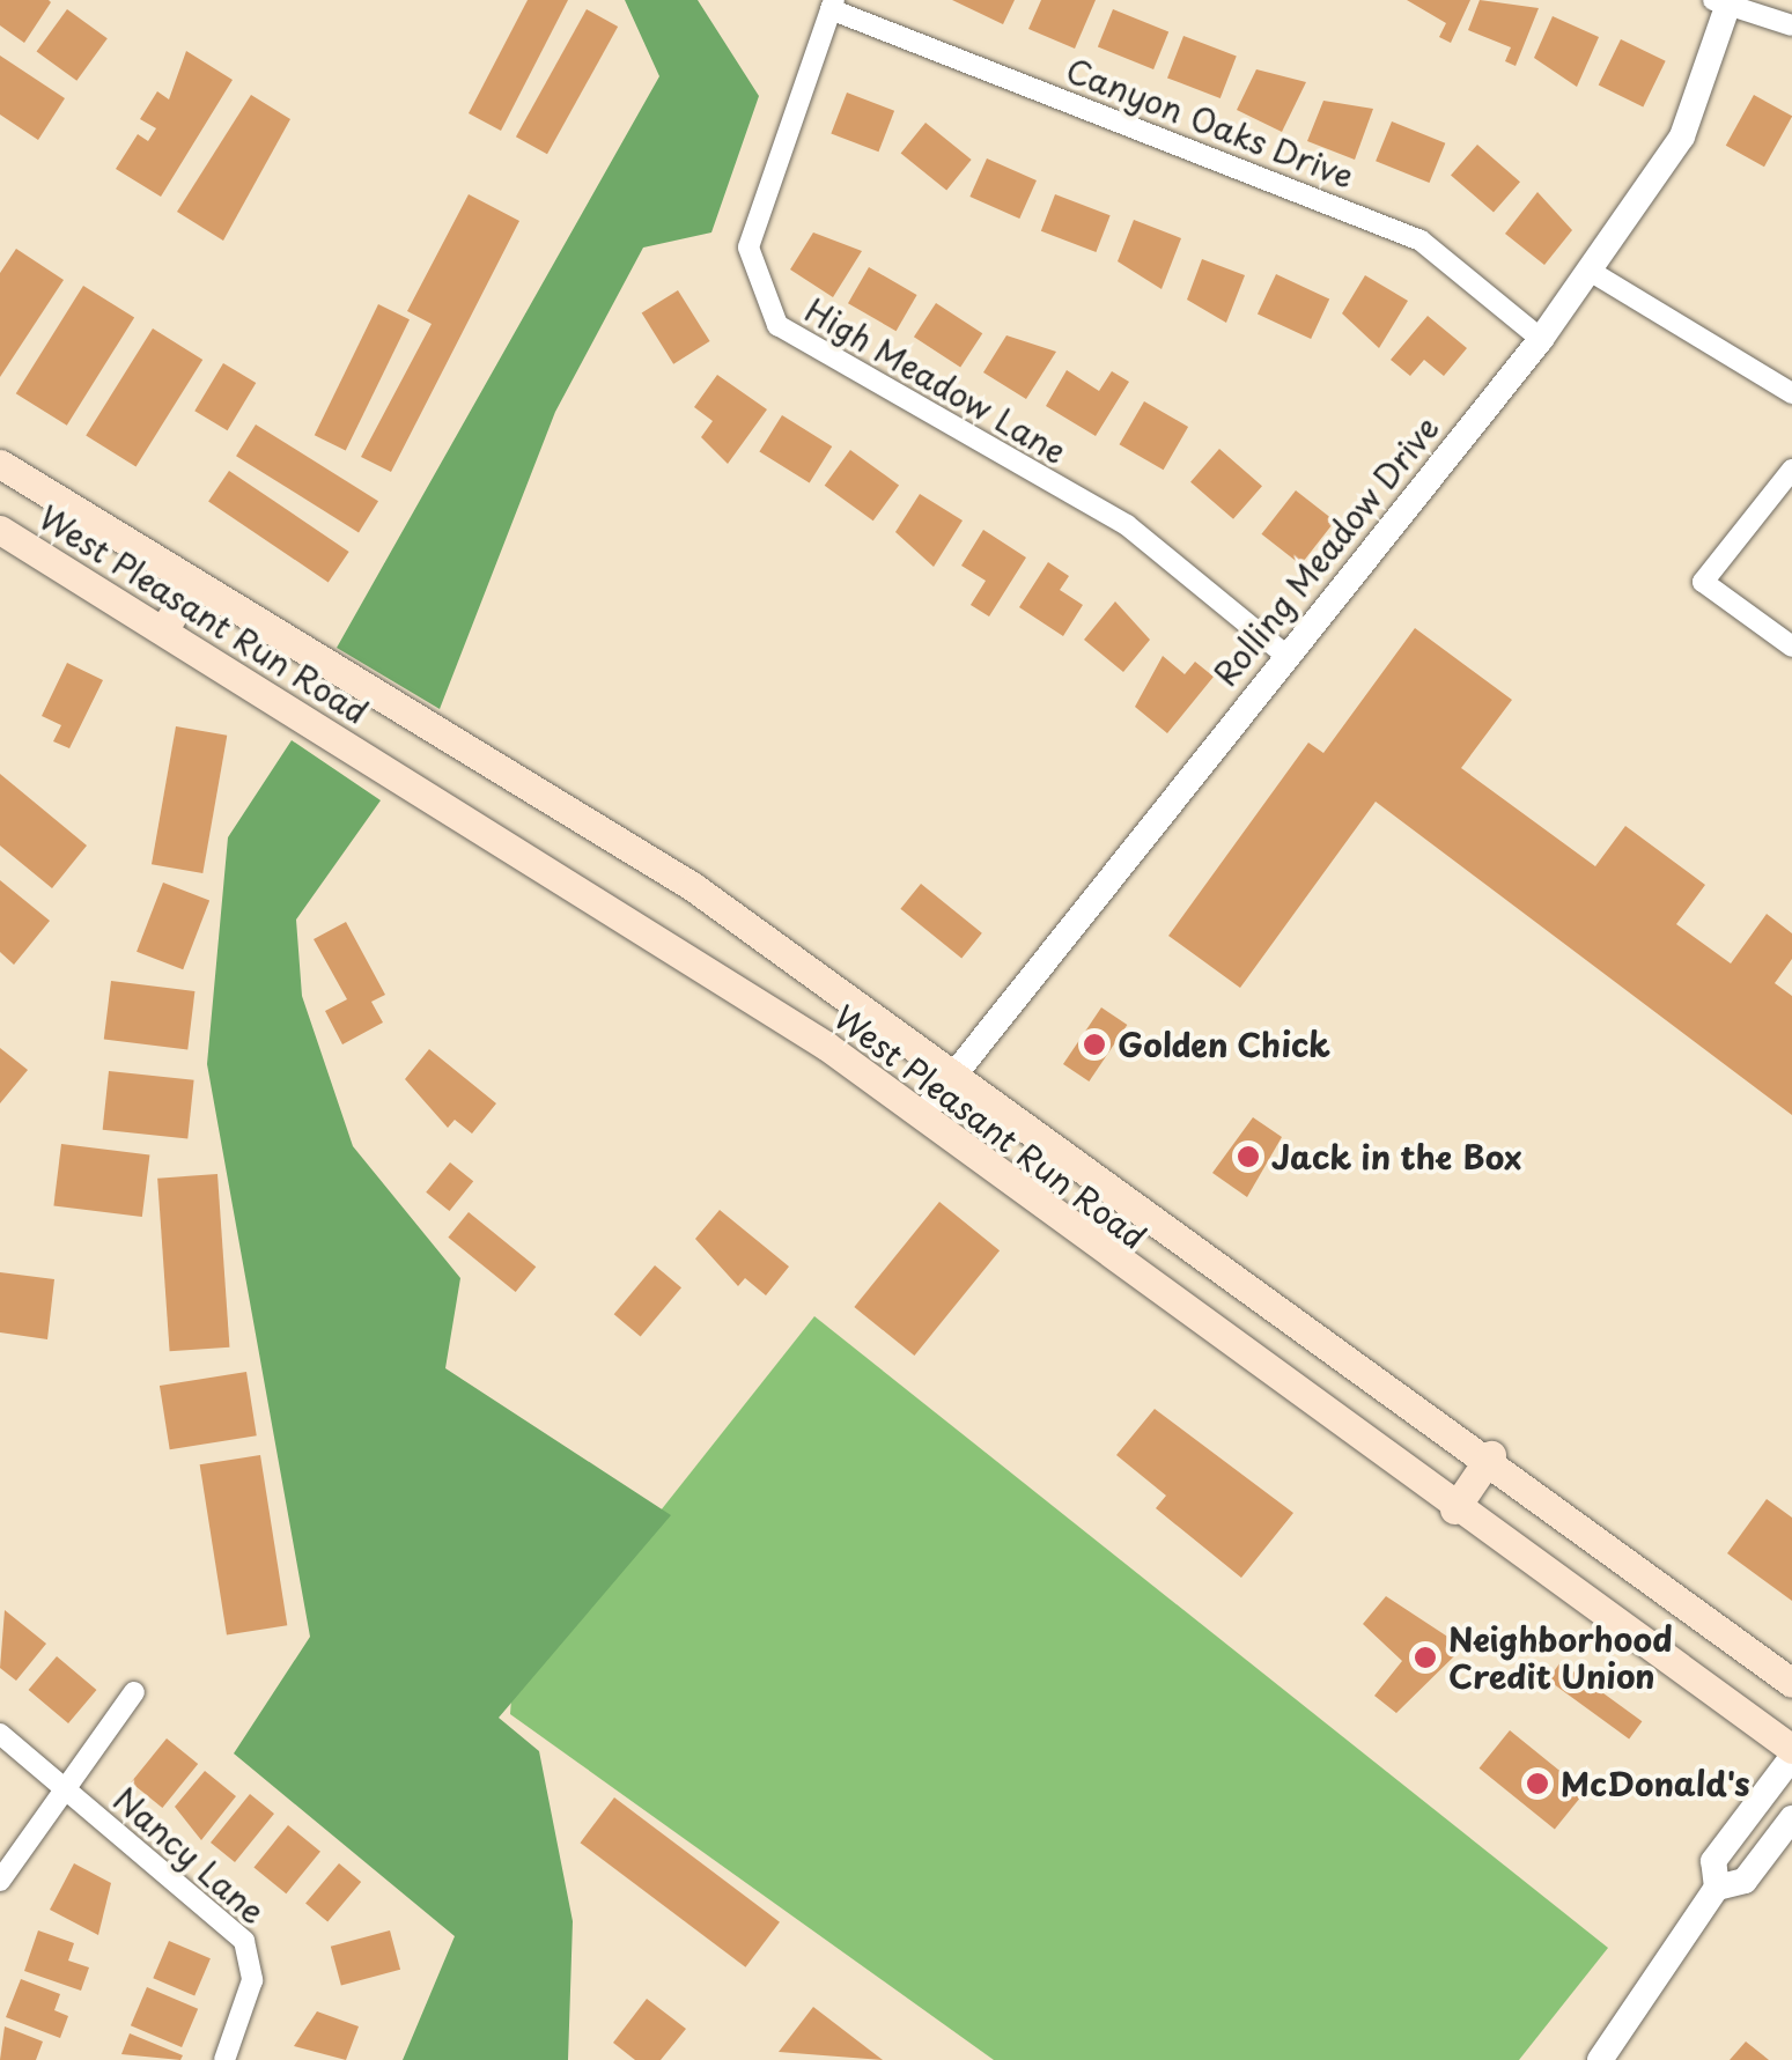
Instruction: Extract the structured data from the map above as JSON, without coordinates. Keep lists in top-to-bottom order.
{
  "streets": {
    "main road": ["West Pleasant Run Road"],
    "street": [
      "Canyon Oaks Drive",
      "High Meadow Lane",
      "Rolling Meadow Drive",
      "Nancy Lane"
    ]
  },
  "crossings": [
    ["Canyon Oaks Drive", "High Meadow Lane"],
    ["Canyon Oaks Drive", "Rolling Meadow Drive"],
    ["High Meadow Lane", "Rolling Meadow Drive"],
    ["Rolling Meadow Drive", "West Pleasant Run Road"]
  ],
  "places": [
    "Golden Chick",
    "Jack in the Box",
    "Neighborhood Credit Union",
    "McDonald's"
  ]
}
